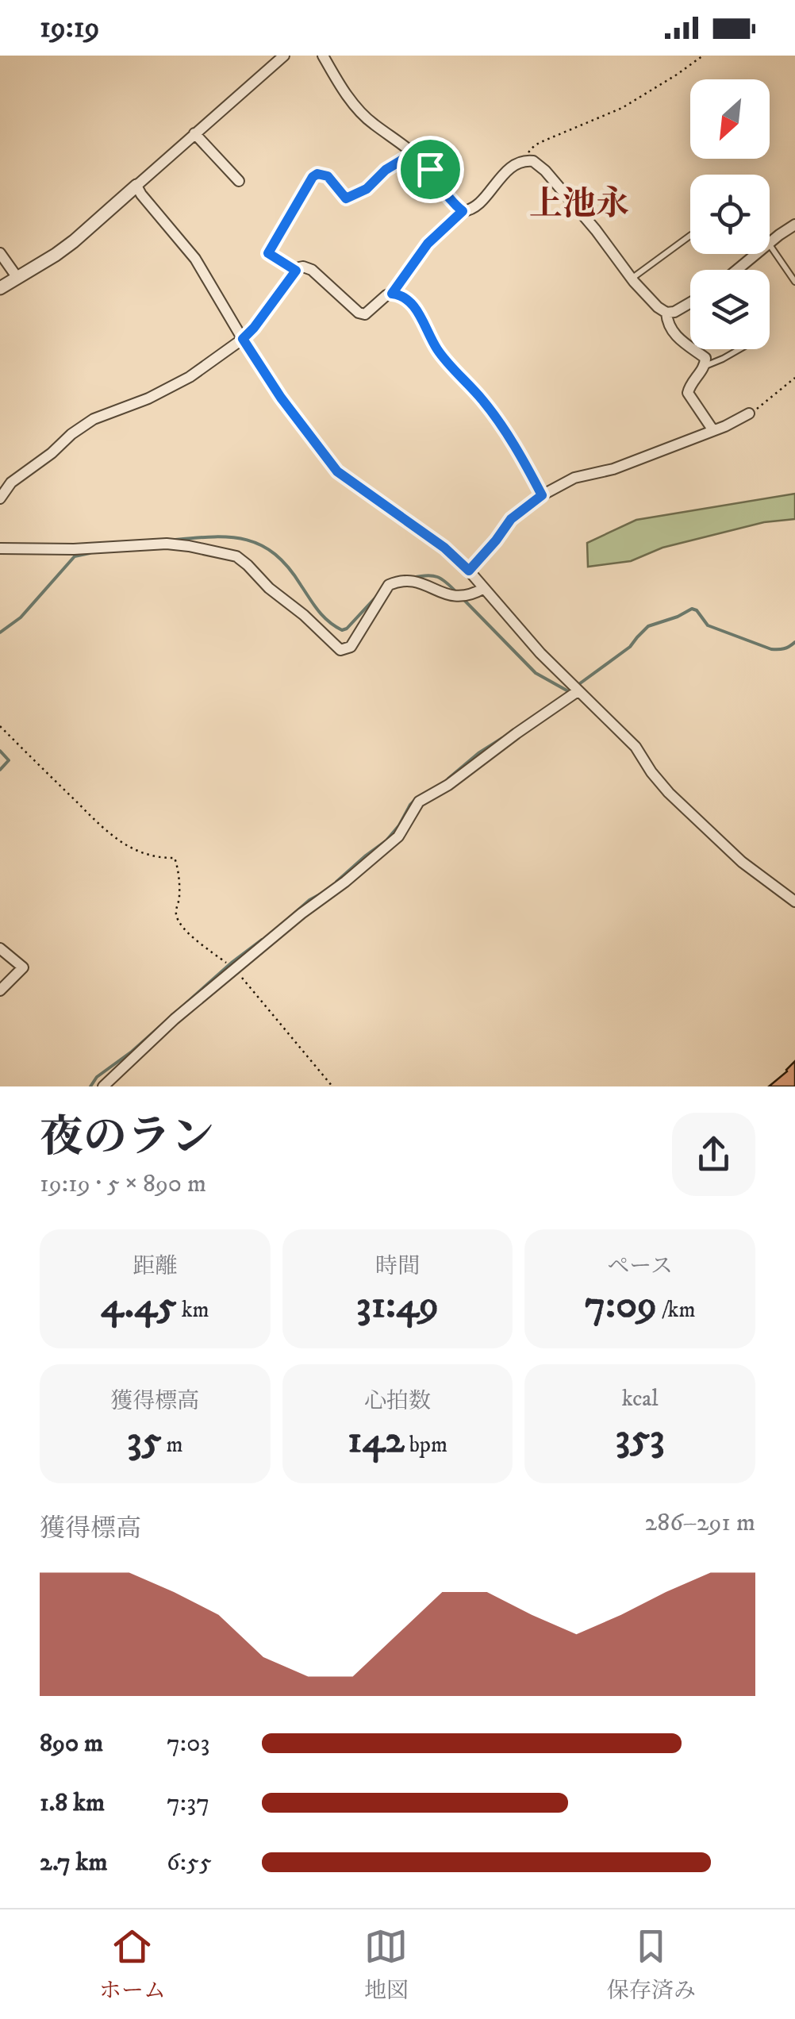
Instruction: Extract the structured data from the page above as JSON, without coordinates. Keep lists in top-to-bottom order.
{
  "districts": ["上池永"],
  "north": "bottom left",
  "page": {
    "status": "19:19",
    "heading": ["夜のラン", "19:19 · 5 × 890 m"],
    "stats": [
      ["距離", "4.45 km"],
      ["時間", "31:49"],
      ["ペース", "7:09 /km"],
      ["獲得標高", "35 m"],
      ["心拍数", "142 bpm"],
      ["kcal", "353"]
    ],
    "chart": ["獲得標高", "286–291 m"],
    "list": [
      {
        "name": "890 m",
        "note": "7:03"
      },
      {
        "name": "1.8 km",
        "note": "7:37"
      },
      {
        "name": "2.7 km",
        "note": "6:55"
      }
    ],
    "tabs": ["ホーム", "地図", "保存済み"]
  }
}
